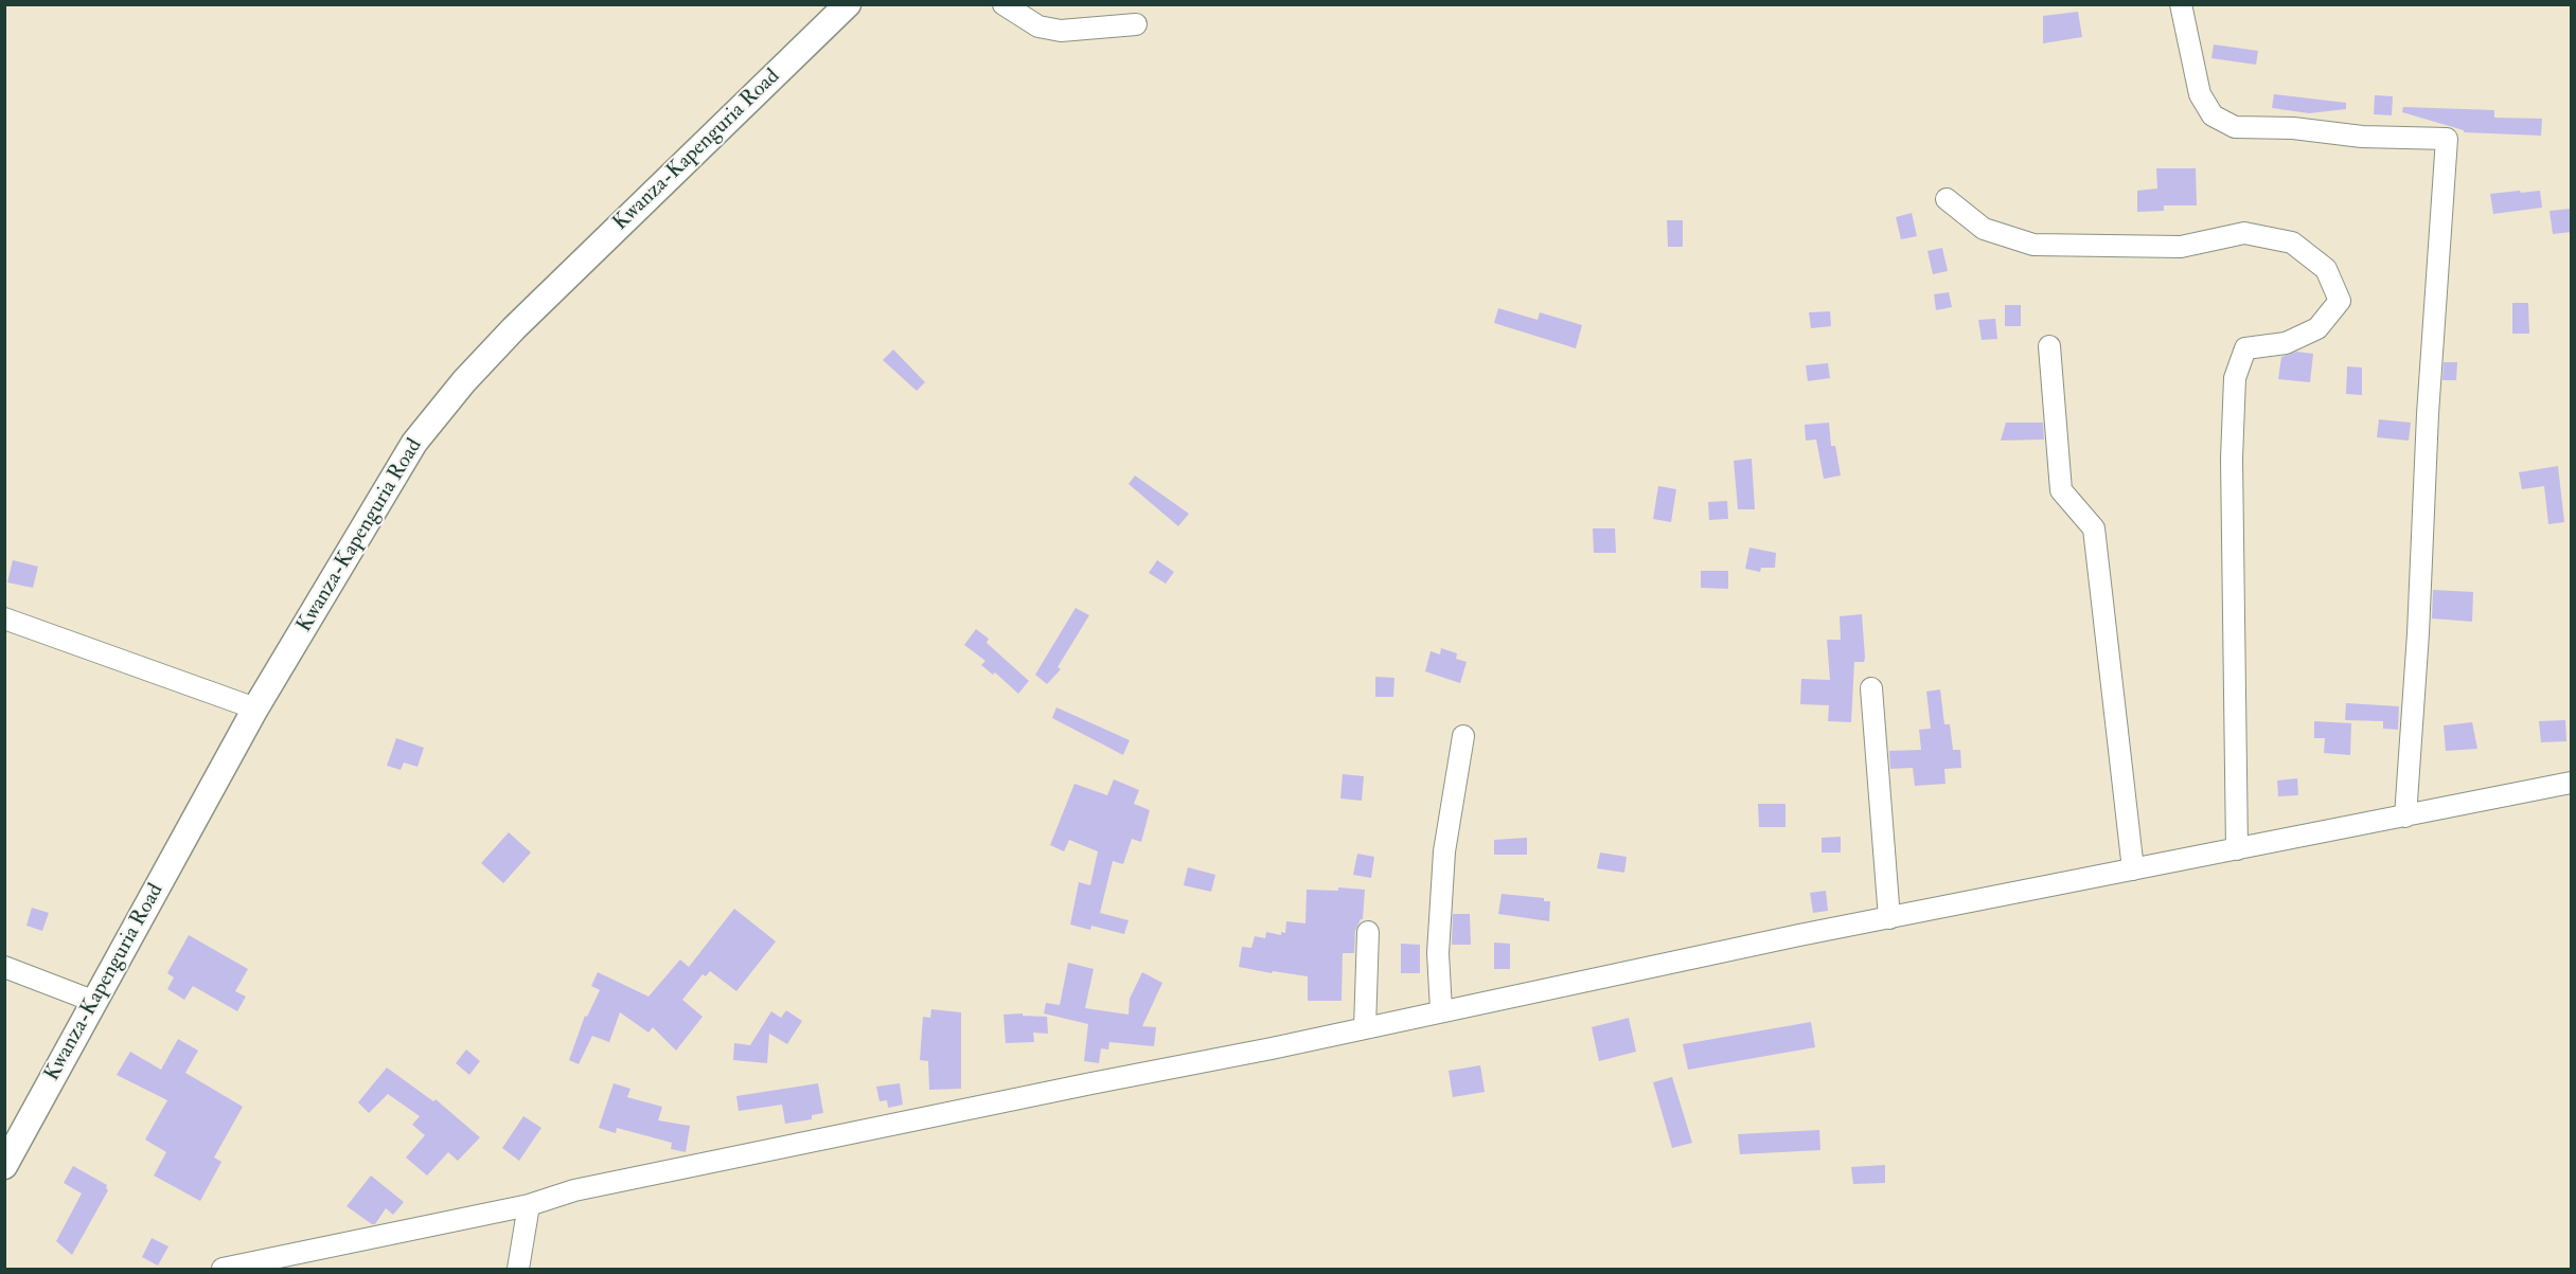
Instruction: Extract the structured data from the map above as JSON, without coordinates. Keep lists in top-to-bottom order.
{
  "streets": {
    "street": ["Kwanza-Kapenguria Road"]
  }
}
